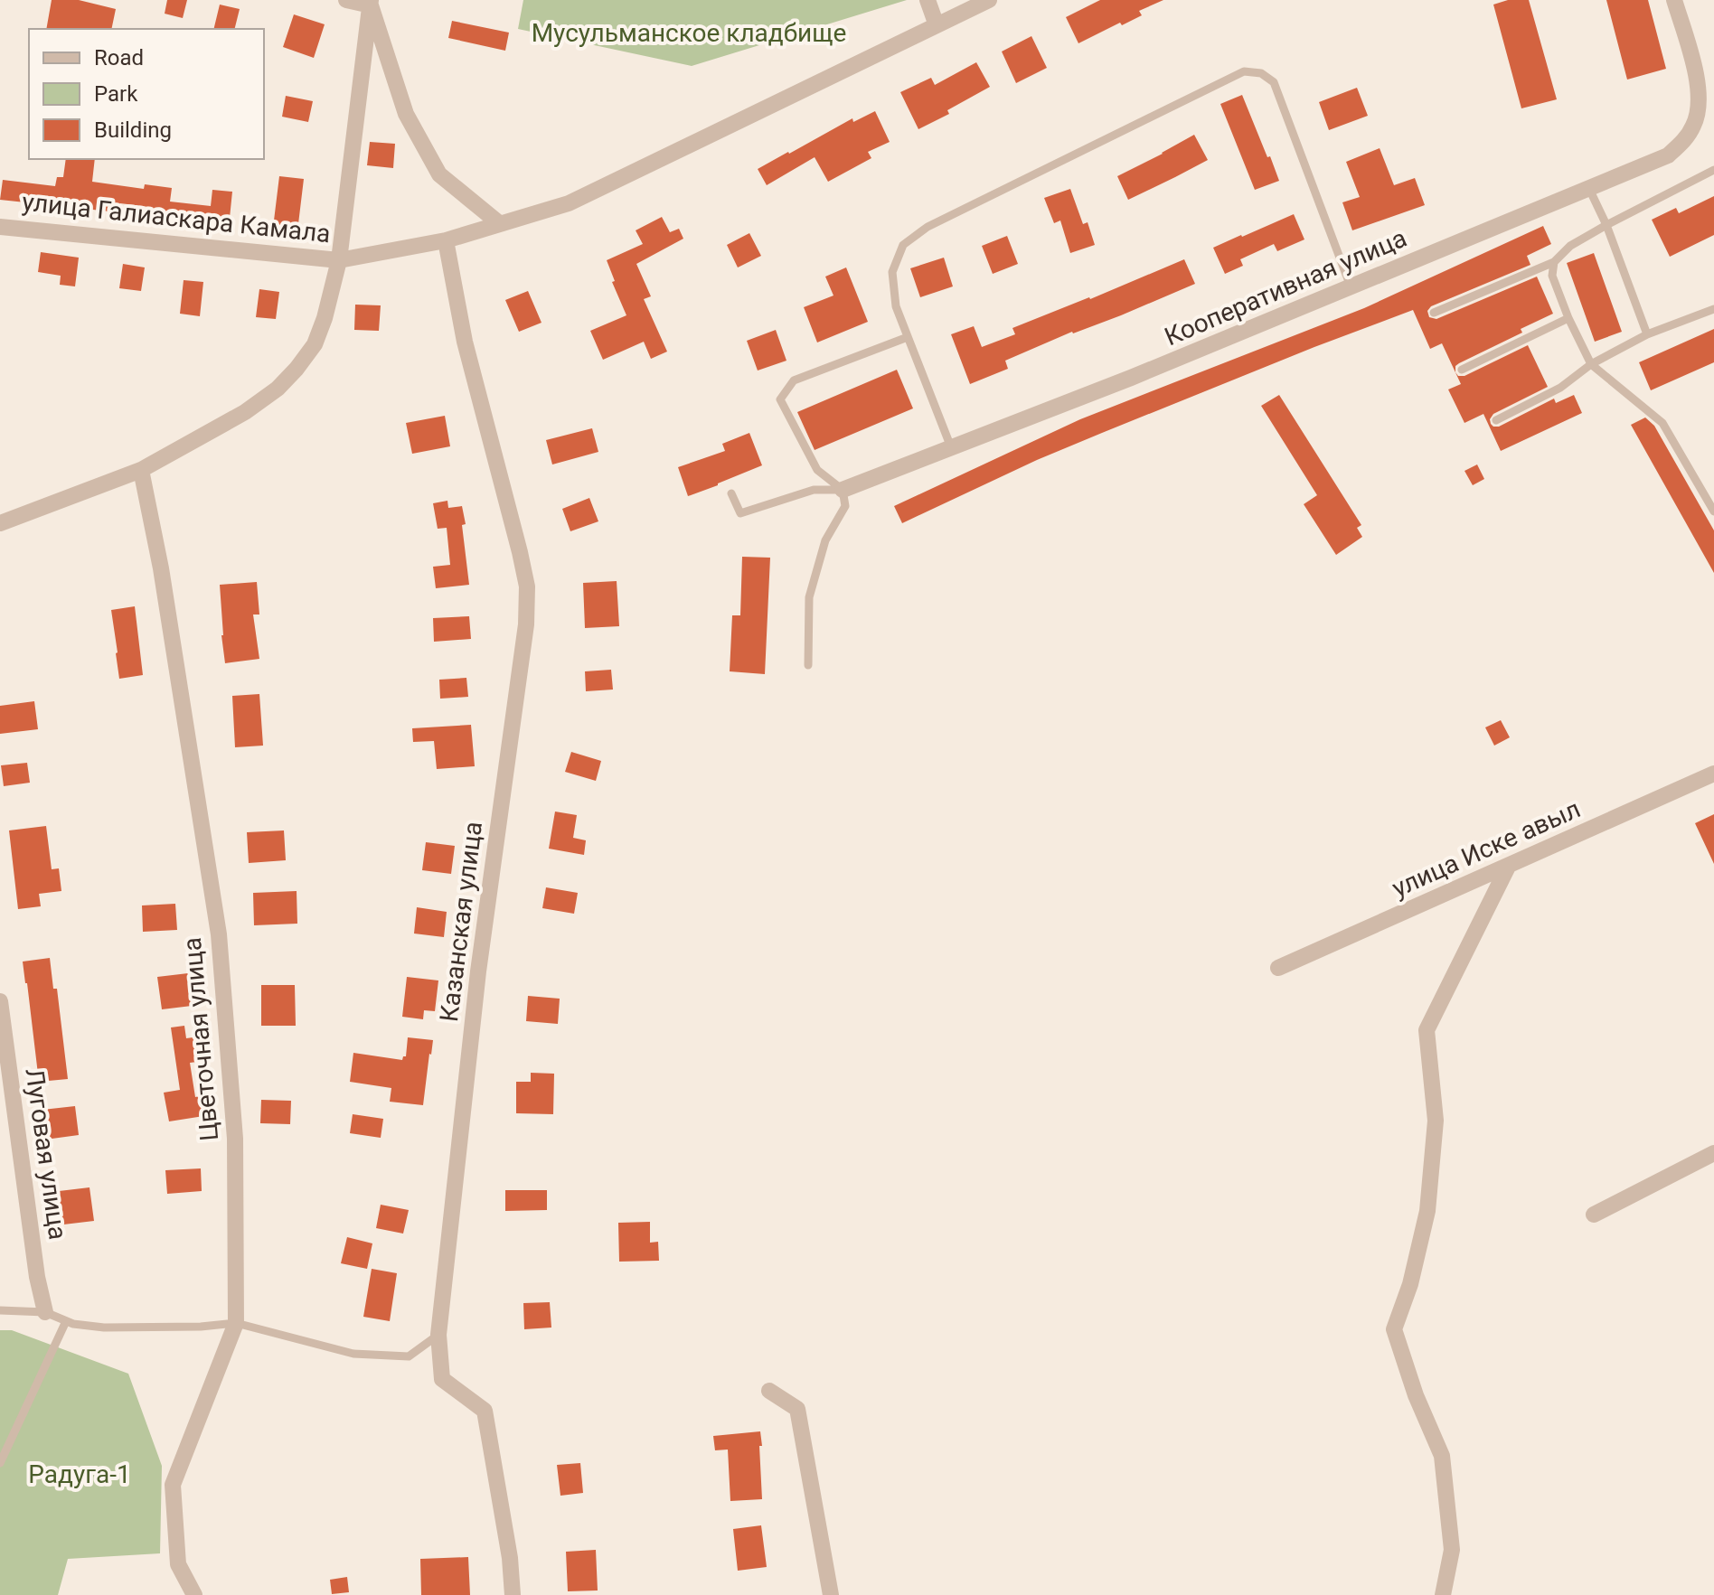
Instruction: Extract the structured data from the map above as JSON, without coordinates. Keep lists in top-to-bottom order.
{
  "streets": {
    "street": [
      "улица Галиаскара Камала",
      "Кооперативная улица",
      "улица Иске авыл",
      "Казанская улица",
      "Цветочная улица",
      "Луговая улица"
    ]
  },
  "crossings": [
    ["улица Галиаскара Камала", "Казанская улица"]
  ],
  "parks": ["Мусульманское кладбище", "Радуга-1"],
  "legend": ["Road", "Park", "Building"]
}
